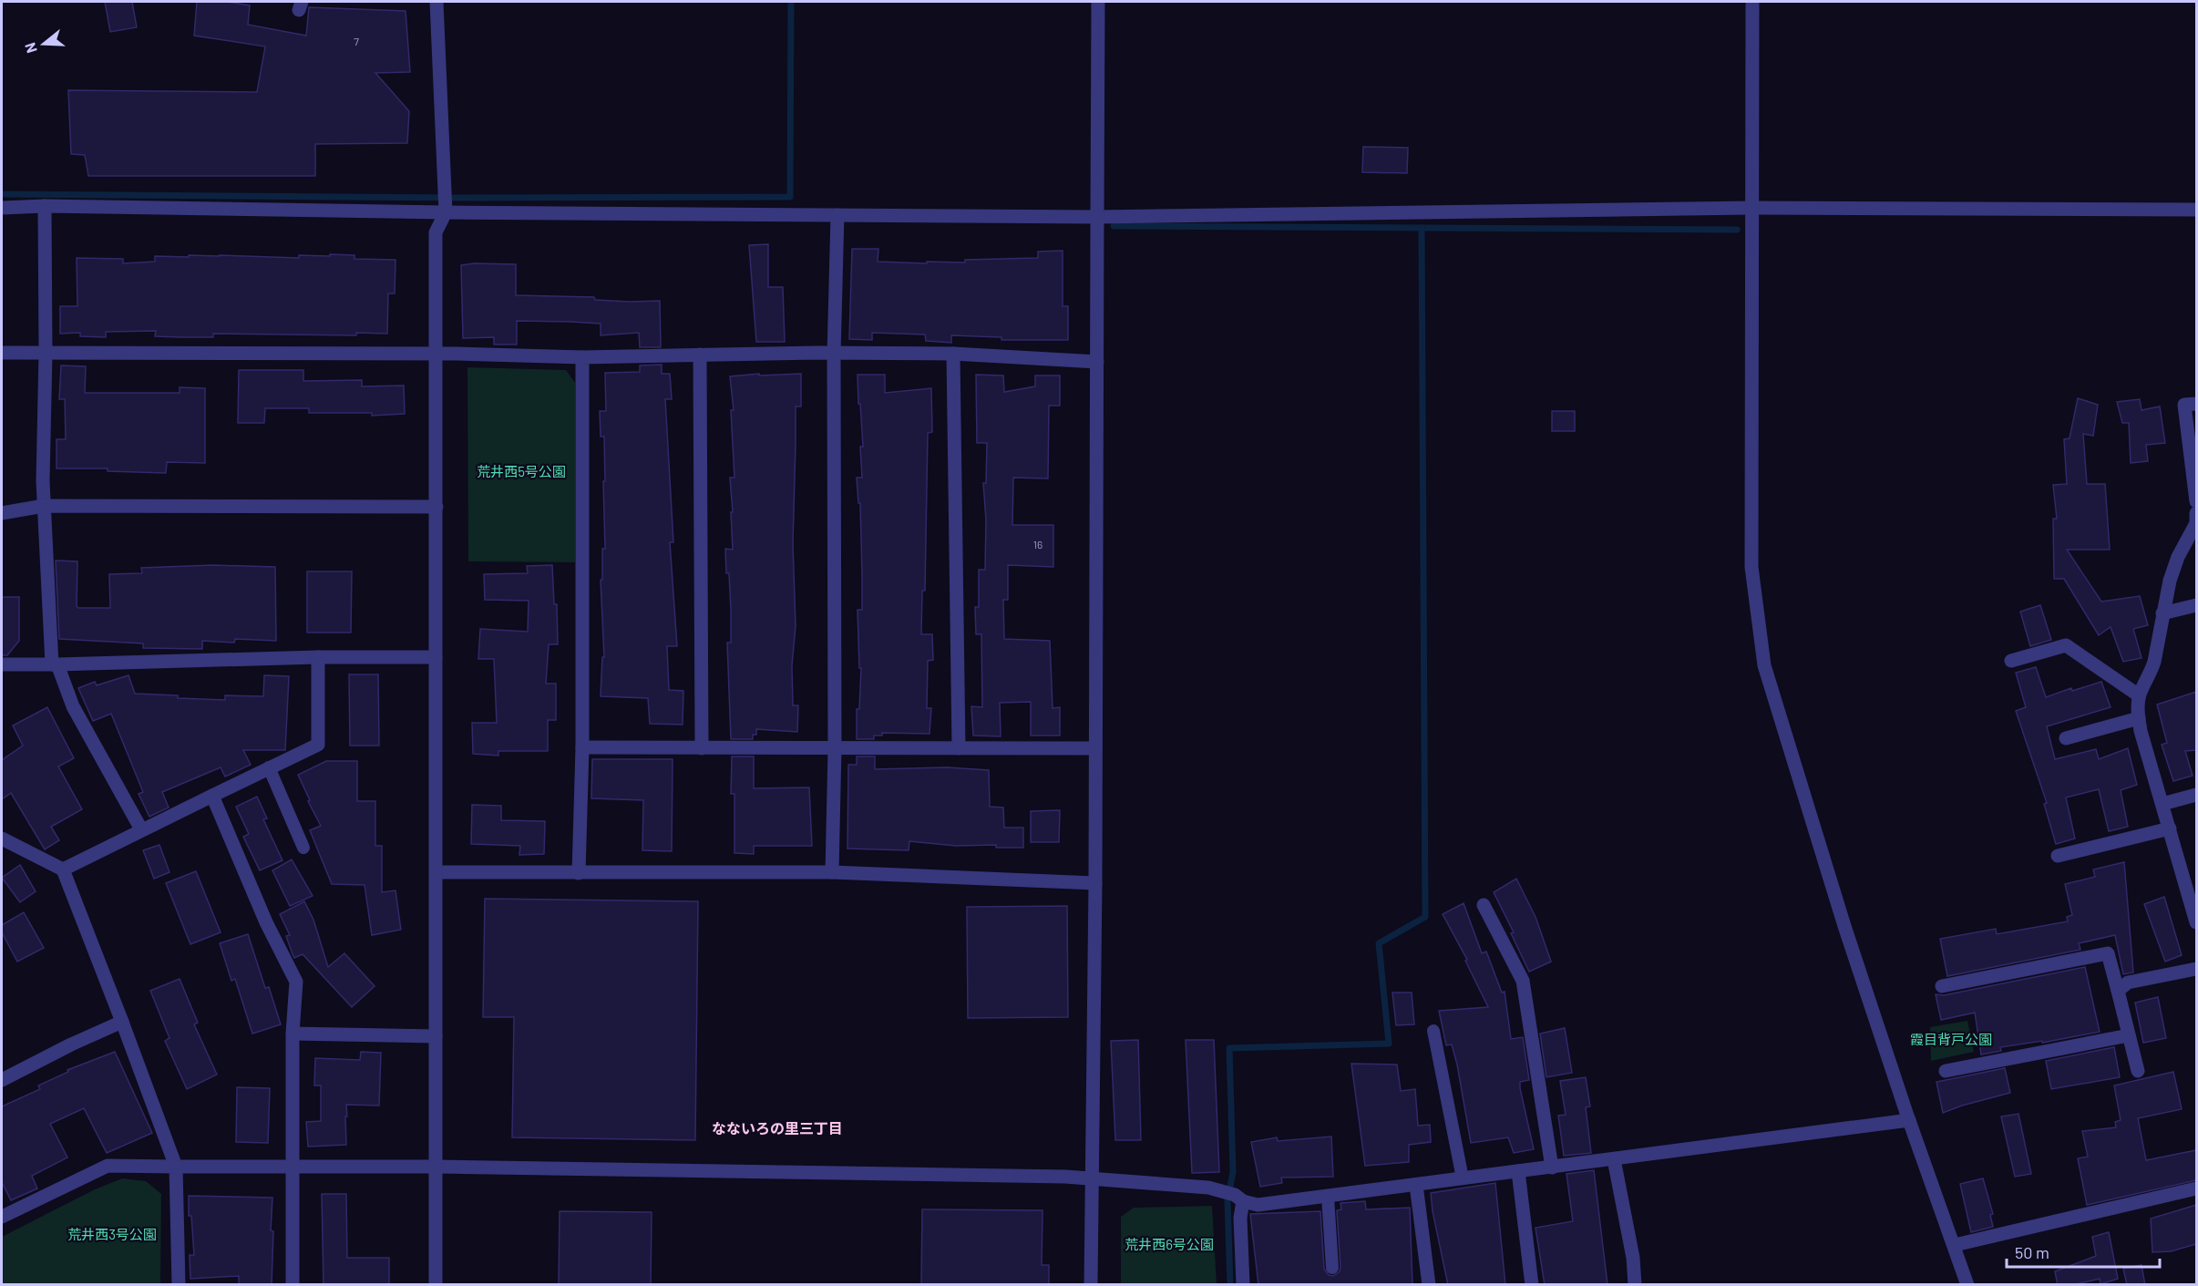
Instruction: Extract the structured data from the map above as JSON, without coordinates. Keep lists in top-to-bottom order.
{
  "districts": ["なないろの里三丁目"],
  "parks": [
    "荒井西5号公園",
    "霞目背戸公園",
    "荒井西3号公園",
    "荒井西6号公園"
  ],
  "house_numbers": ["7", "16"],
  "scale_bar": "50 m",
  "north": "left"
}
